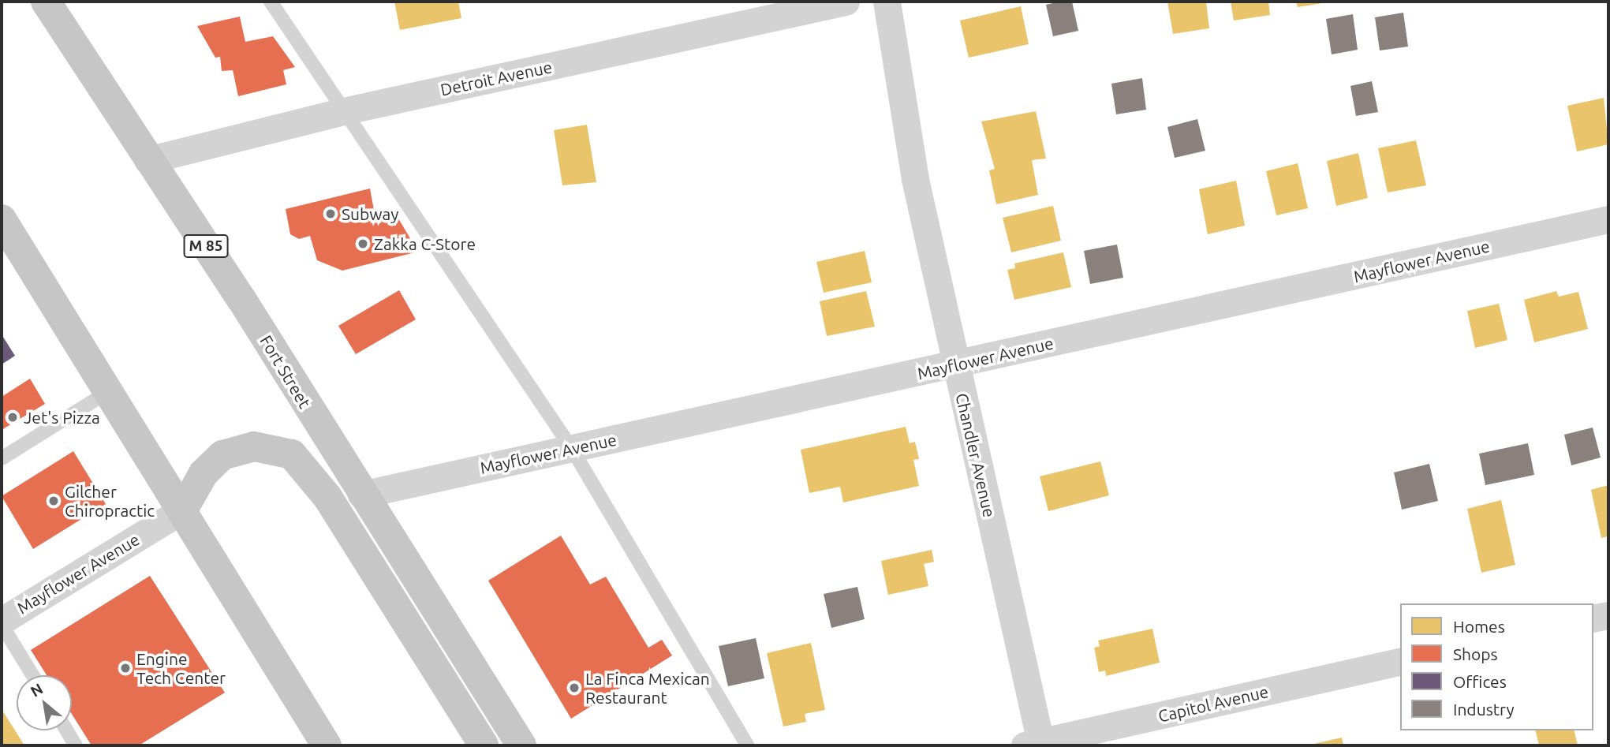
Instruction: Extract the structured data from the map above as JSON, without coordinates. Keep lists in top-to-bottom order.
{
  "streets": {
    "main road": ["M 85", "Fort Street"],
    "street": [
      "Detroit Avenue",
      "Mayflower Avenue",
      "Chandler Avenue",
      "Capitol Avenue"
    ]
  },
  "crossings": [
    ["Detroit Avenue", "Fort Street"],
    ["Mayflower Avenue", "Fort Street"],
    ["Mayflower Avenue", "Chandler Avenue"],
    ["Chandler Avenue", "Capitol Avenue"]
  ],
  "places": [
    "Subway",
    "Zakka C-Store",
    "Jet's Pizza",
    "Gilcher Chiropractic",
    "Engine Tech Center",
    "La Finca Mexican Restaurant"
  ],
  "legend": [
    "Homes",
    "Shops",
    "Offices",
    "Industry"
  ],
  "north": "top left"
}
